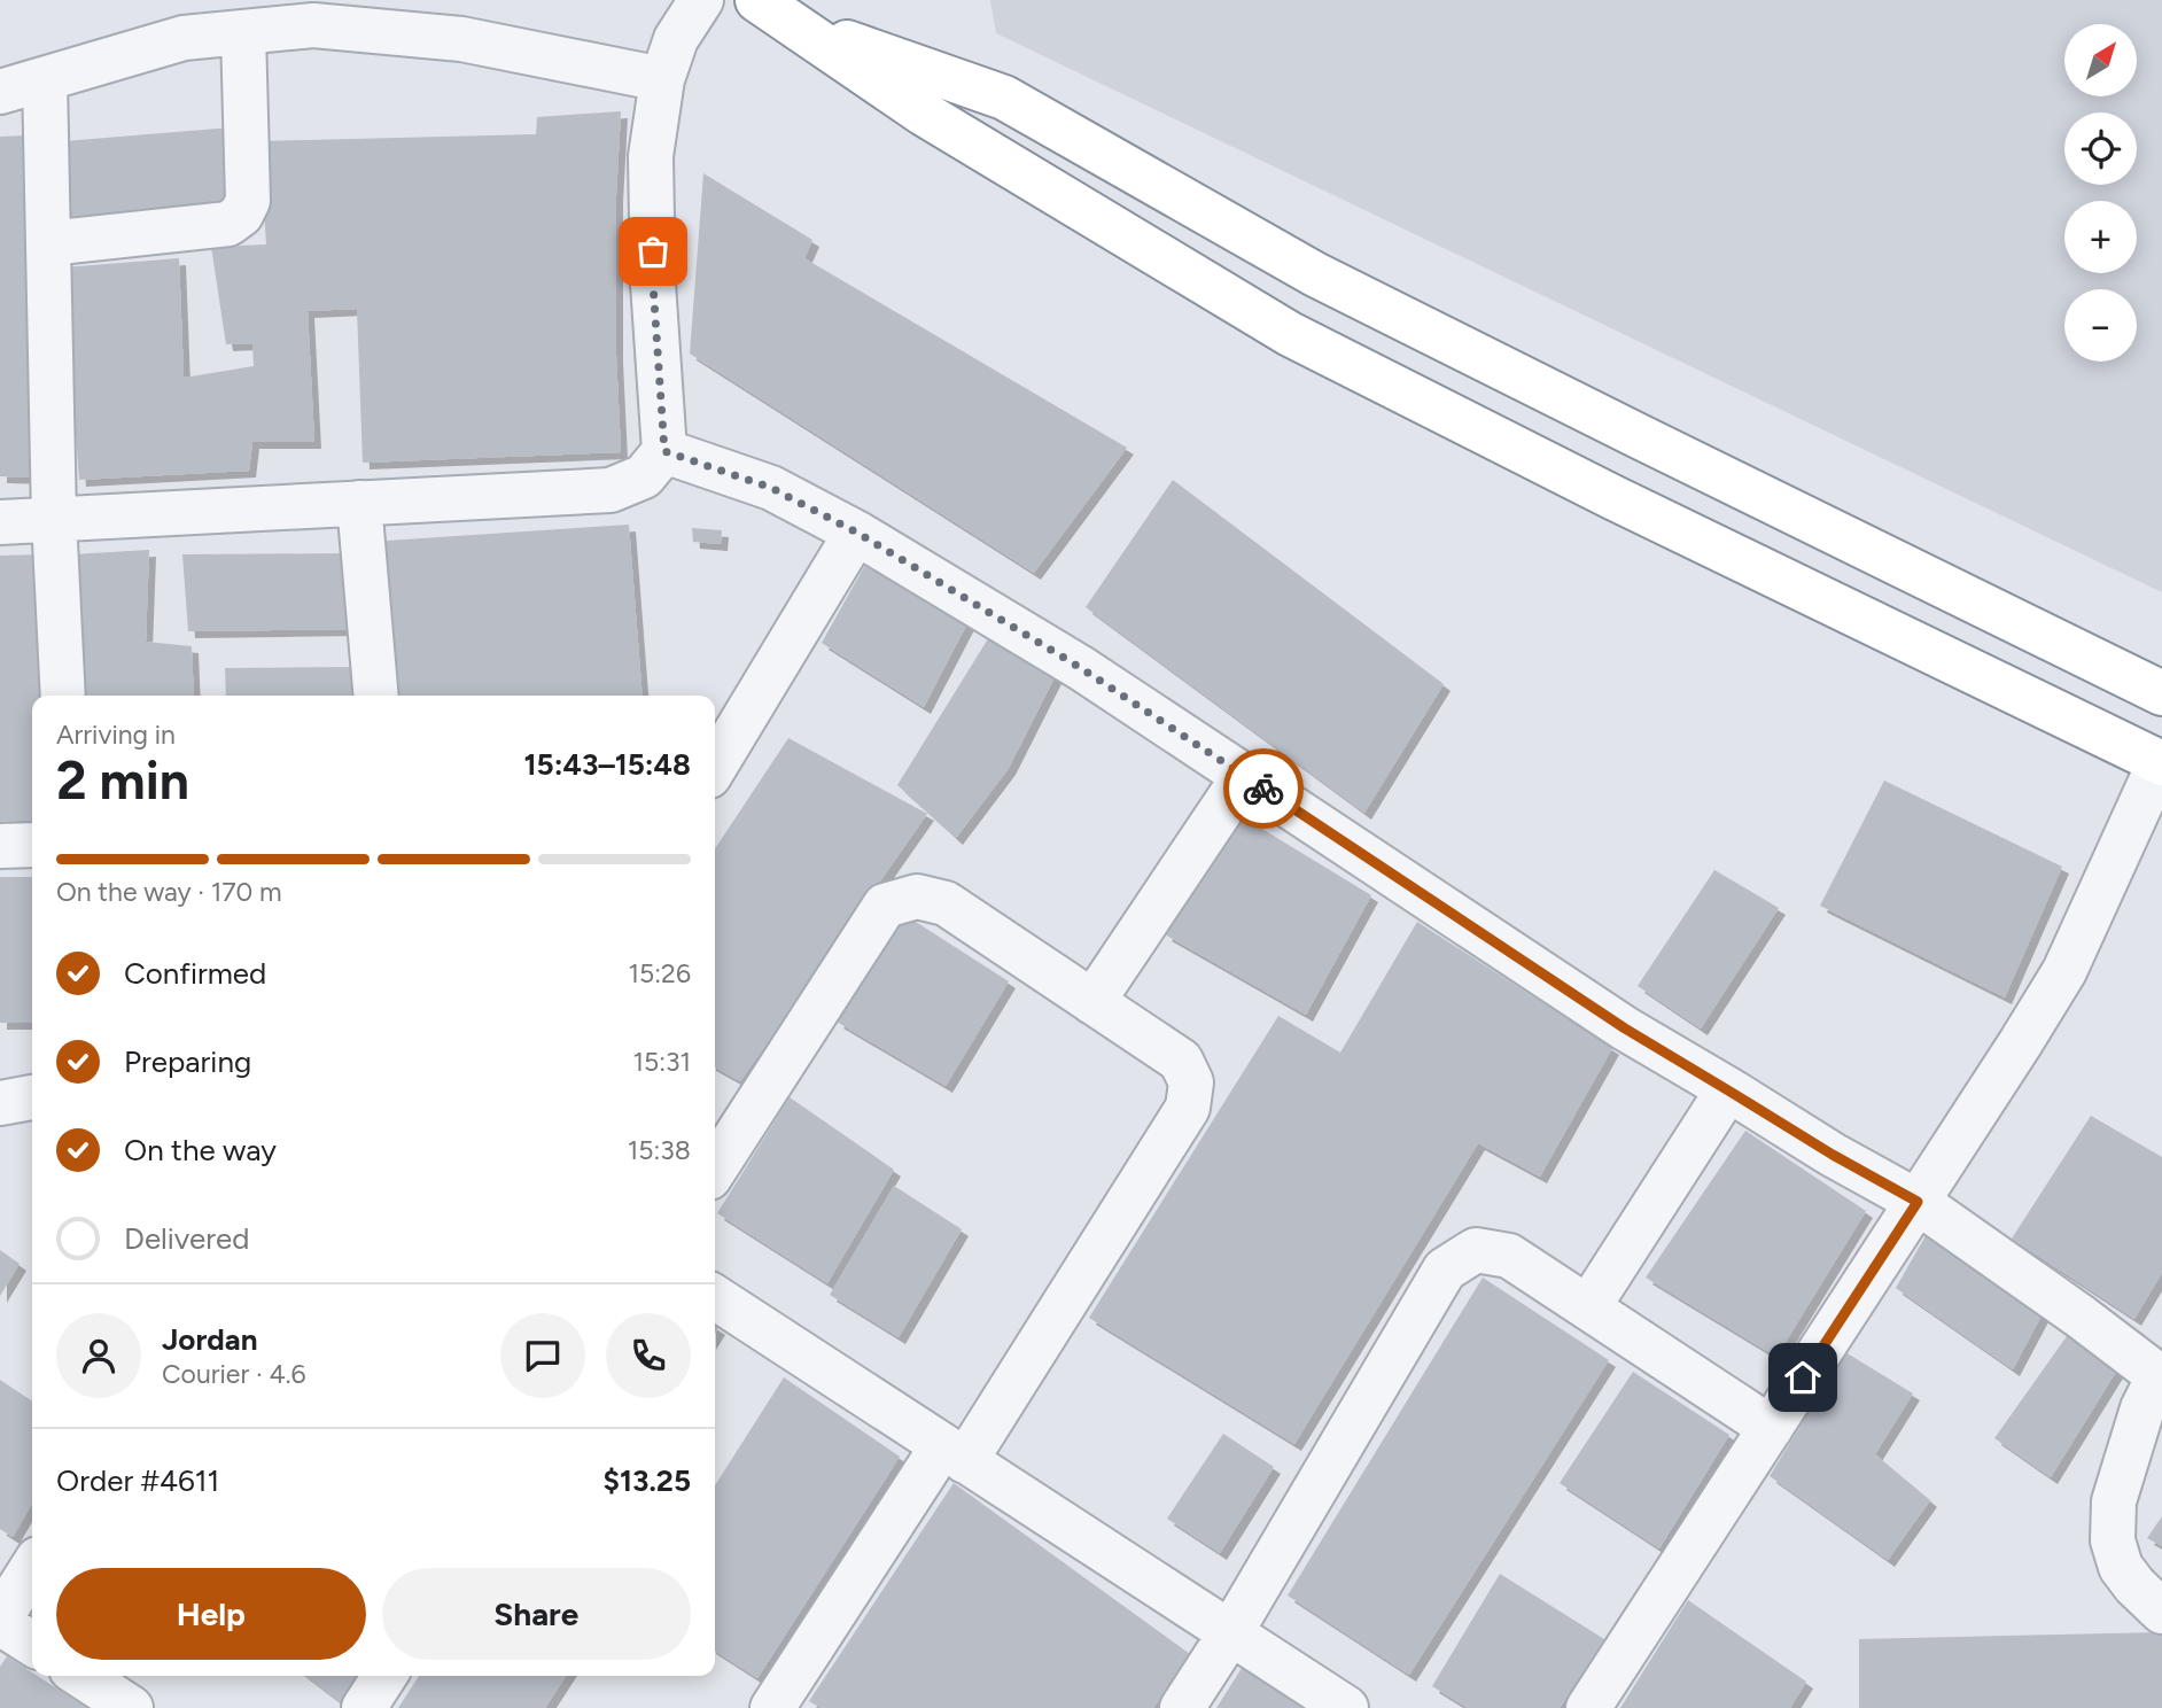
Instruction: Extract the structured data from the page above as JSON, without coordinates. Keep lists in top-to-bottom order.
{
  "north": "top right",
  "page": {
    "map_buttons": ["+", "−"],
    "heading": ["2 min", "Arriving in", "15:43–15:48"],
    "panel": [
      "Jordan",
      "Courier · 4.6",
      "Order #4611",
      "$13.25"
    ],
    "bar": "On the way · 170 m",
    "list": [
      ["Confirmed", "15:26"],
      ["Preparing", "15:31"],
      ["On the way", "15:38"],
      "Delivered"
    ],
    "buttons": ["Help", "Share"]
  }
}
